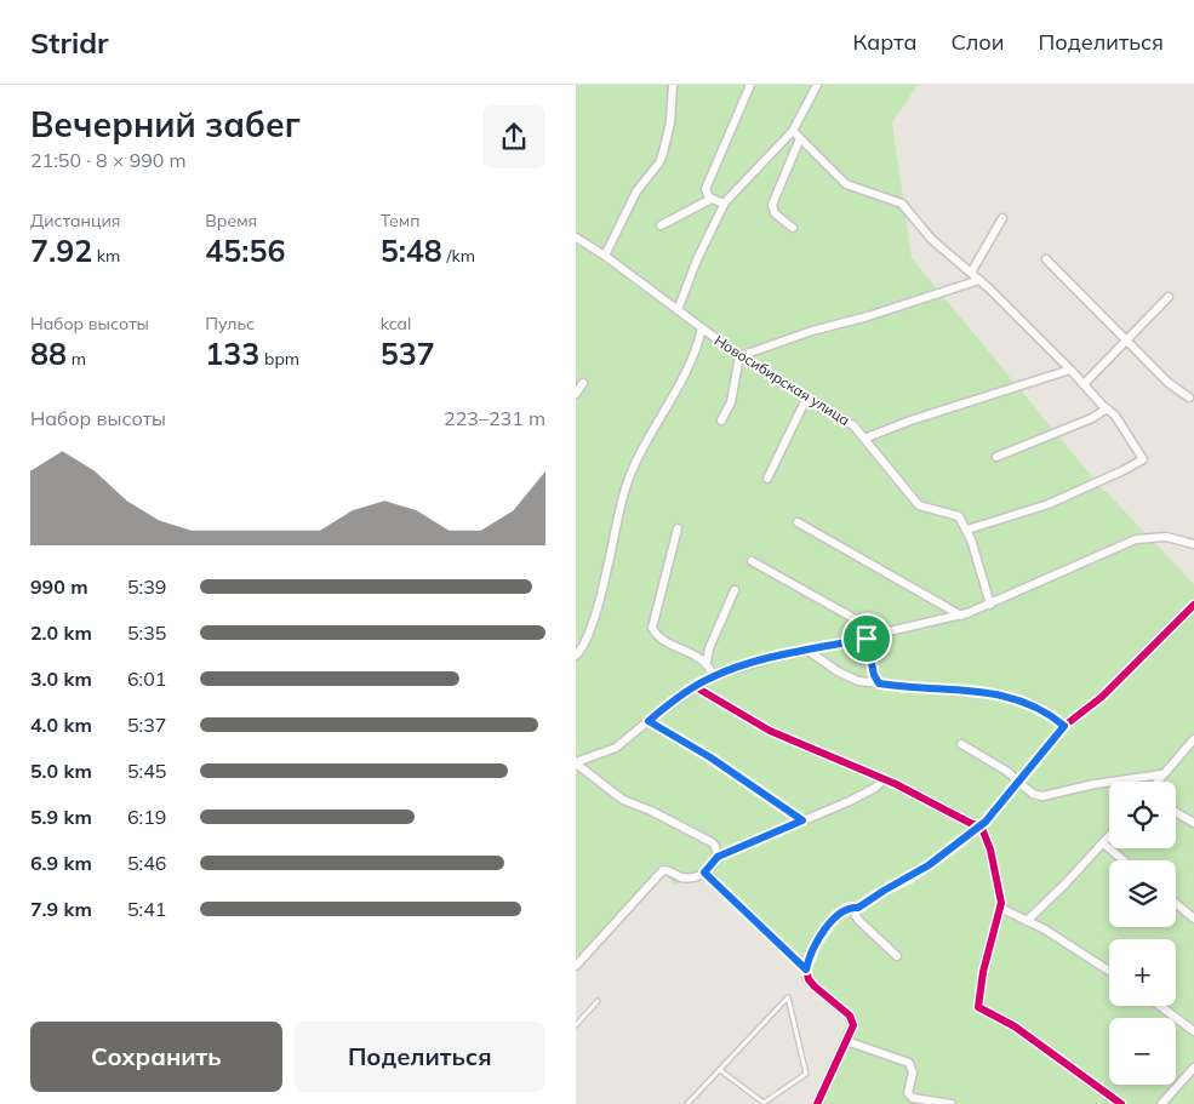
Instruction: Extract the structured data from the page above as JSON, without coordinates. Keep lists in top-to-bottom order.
{
  "streets": {
    "street": ["Новосибирская улица"]
  },
  "page": {
    "header": "Stridr",
    "nav": ["Карта", "Слои", "Поделиться"],
    "heading": ["Вечерний забег", "21:50 · 8 × 990 m"],
    "stats": [
      ["Дистанция", "7.92 km"],
      ["Время", "45:56"],
      ["Темп", "5:48 /km"],
      ["Набор высоты", "88 m"],
      ["Пульс", "133 bpm"],
      ["kcal", "537"]
    ],
    "chart": ["Набор высоты", "223–231 m"],
    "list": [
      {
        "name": "990 m",
        "note": "5:39"
      },
      {
        "name": "2.0 km",
        "note": "5:35"
      },
      {
        "name": "3.0 km",
        "note": "6:01"
      },
      {
        "name": "4.0 km",
        "note": "5:37"
      },
      {
        "name": "5.0 km",
        "note": "5:45"
      },
      {
        "name": "5.9 km",
        "note": "6:19"
      },
      {
        "name": "6.9 km",
        "note": "5:46"
      },
      {
        "name": "7.9 km",
        "note": "5:41"
      }
    ],
    "map_buttons": ["+", "−"],
    "buttons": ["Сохранить", "Поделиться"]
  }
}
